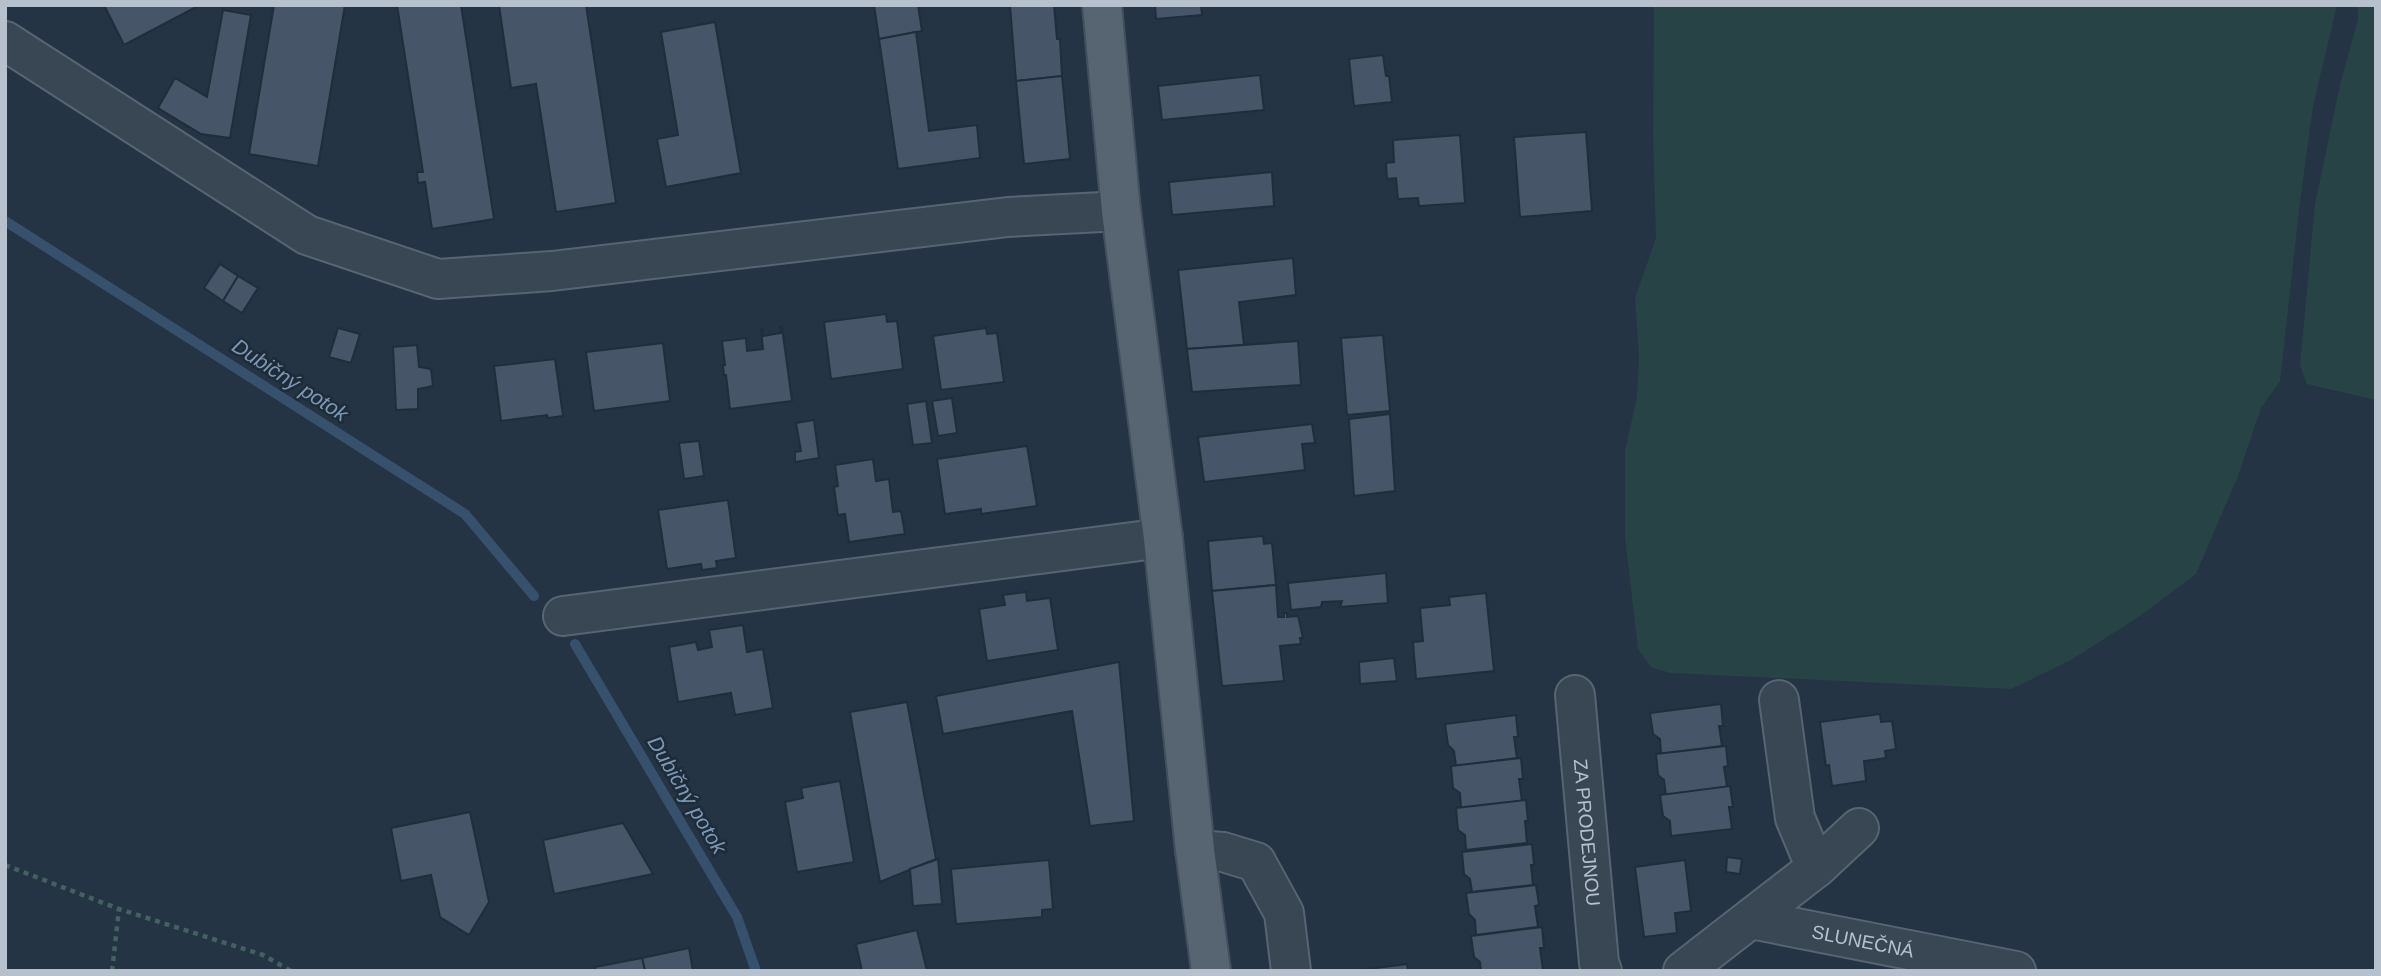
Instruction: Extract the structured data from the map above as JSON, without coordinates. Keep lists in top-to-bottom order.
{
  "streets": {
    "street": ["ZA PRODEJNOU", "SLUNEČNÁ"]
  },
  "water": ["Dubičný potok"]
}
